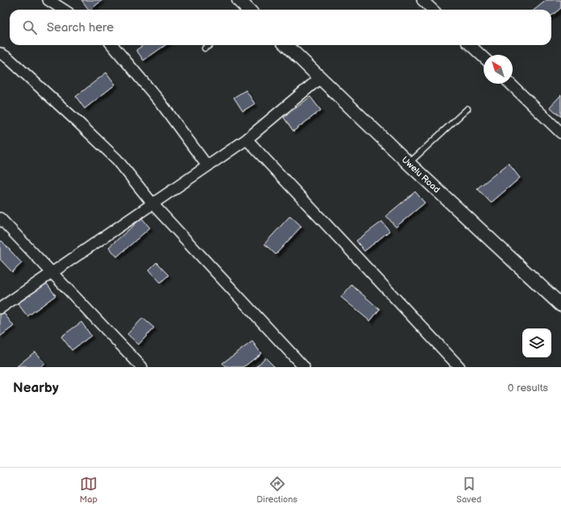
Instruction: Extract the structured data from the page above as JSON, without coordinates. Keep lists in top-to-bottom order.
{
  "streets": {
    "street": ["Uwelu Road"]
  },
  "north": "top left",
  "page": {
    "search": "Search here",
    "heading": ["Nearby", "0 results"],
    "nav": ["Map", "Directions", "Saved"]
  }
}
